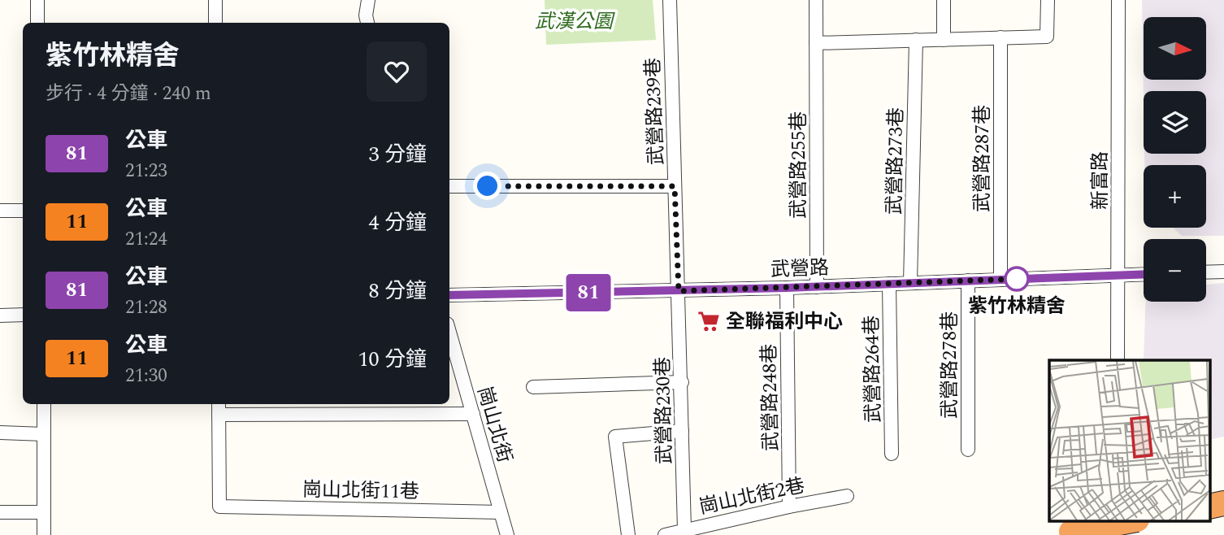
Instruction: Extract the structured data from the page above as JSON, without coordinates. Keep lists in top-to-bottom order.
{
  "streets": {
    "street": [
      "武營路239巷",
      "武營路287巷",
      "武營路273巷",
      "武營路255巷",
      "新富路",
      "武營路",
      "武營路278巷",
      "武營路264巷",
      "武營路248巷",
      "武營路230巷",
      "崗山北街",
      "崗山北街11巷",
      "崗山北街2巷"
    ]
  },
  "crossings": [
    ["武營路239巷", "武營路"],
    ["武營路239巷", "武營路230巷"],
    ["武營路287巷", "武營路"],
    ["武營路273巷", "武營路"],
    ["武營路255巷", "武營路"],
    ["新富路", "武營路"],
    ["武營路", "武營路278巷"],
    ["武營路", "武營路264巷"],
    ["武營路", "武營路248巷"],
    ["武營路", "武營路230巷"],
    ["武營路248巷", "崗山北街2巷"],
    ["武營路230巷", "崗山北街2巷"],
    ["崗山北街", "崗山北街11巷"]
  ],
  "parks": ["武漢公園"],
  "places": {
    "other": ["紫竹林精舍"],
    "supermarket": ["全聯福利中心"]
  },
  "lines": ["bus line 81"],
  "north": "right",
  "page": {
    "on_map": "81",
    "map_buttons": ["+", "−"],
    "heading": ["紫竹林精舍", "步行 · 4 分鐘 · 240 m"],
    "list": [
      {
        "mark": "81",
        "name": "公車",
        "note": "21:23",
        "value": "3 分鐘"
      },
      {
        "mark": "11",
        "name": "公車",
        "note": "21:24",
        "value": "4 分鐘"
      },
      {
        "mark": "81",
        "name": "公車",
        "note": "21:28",
        "value": "8 分鐘"
      },
      {
        "mark": "11",
        "name": "公車",
        "note": "21:30",
        "value": "10 分鐘"
      }
    ]
  }
}
